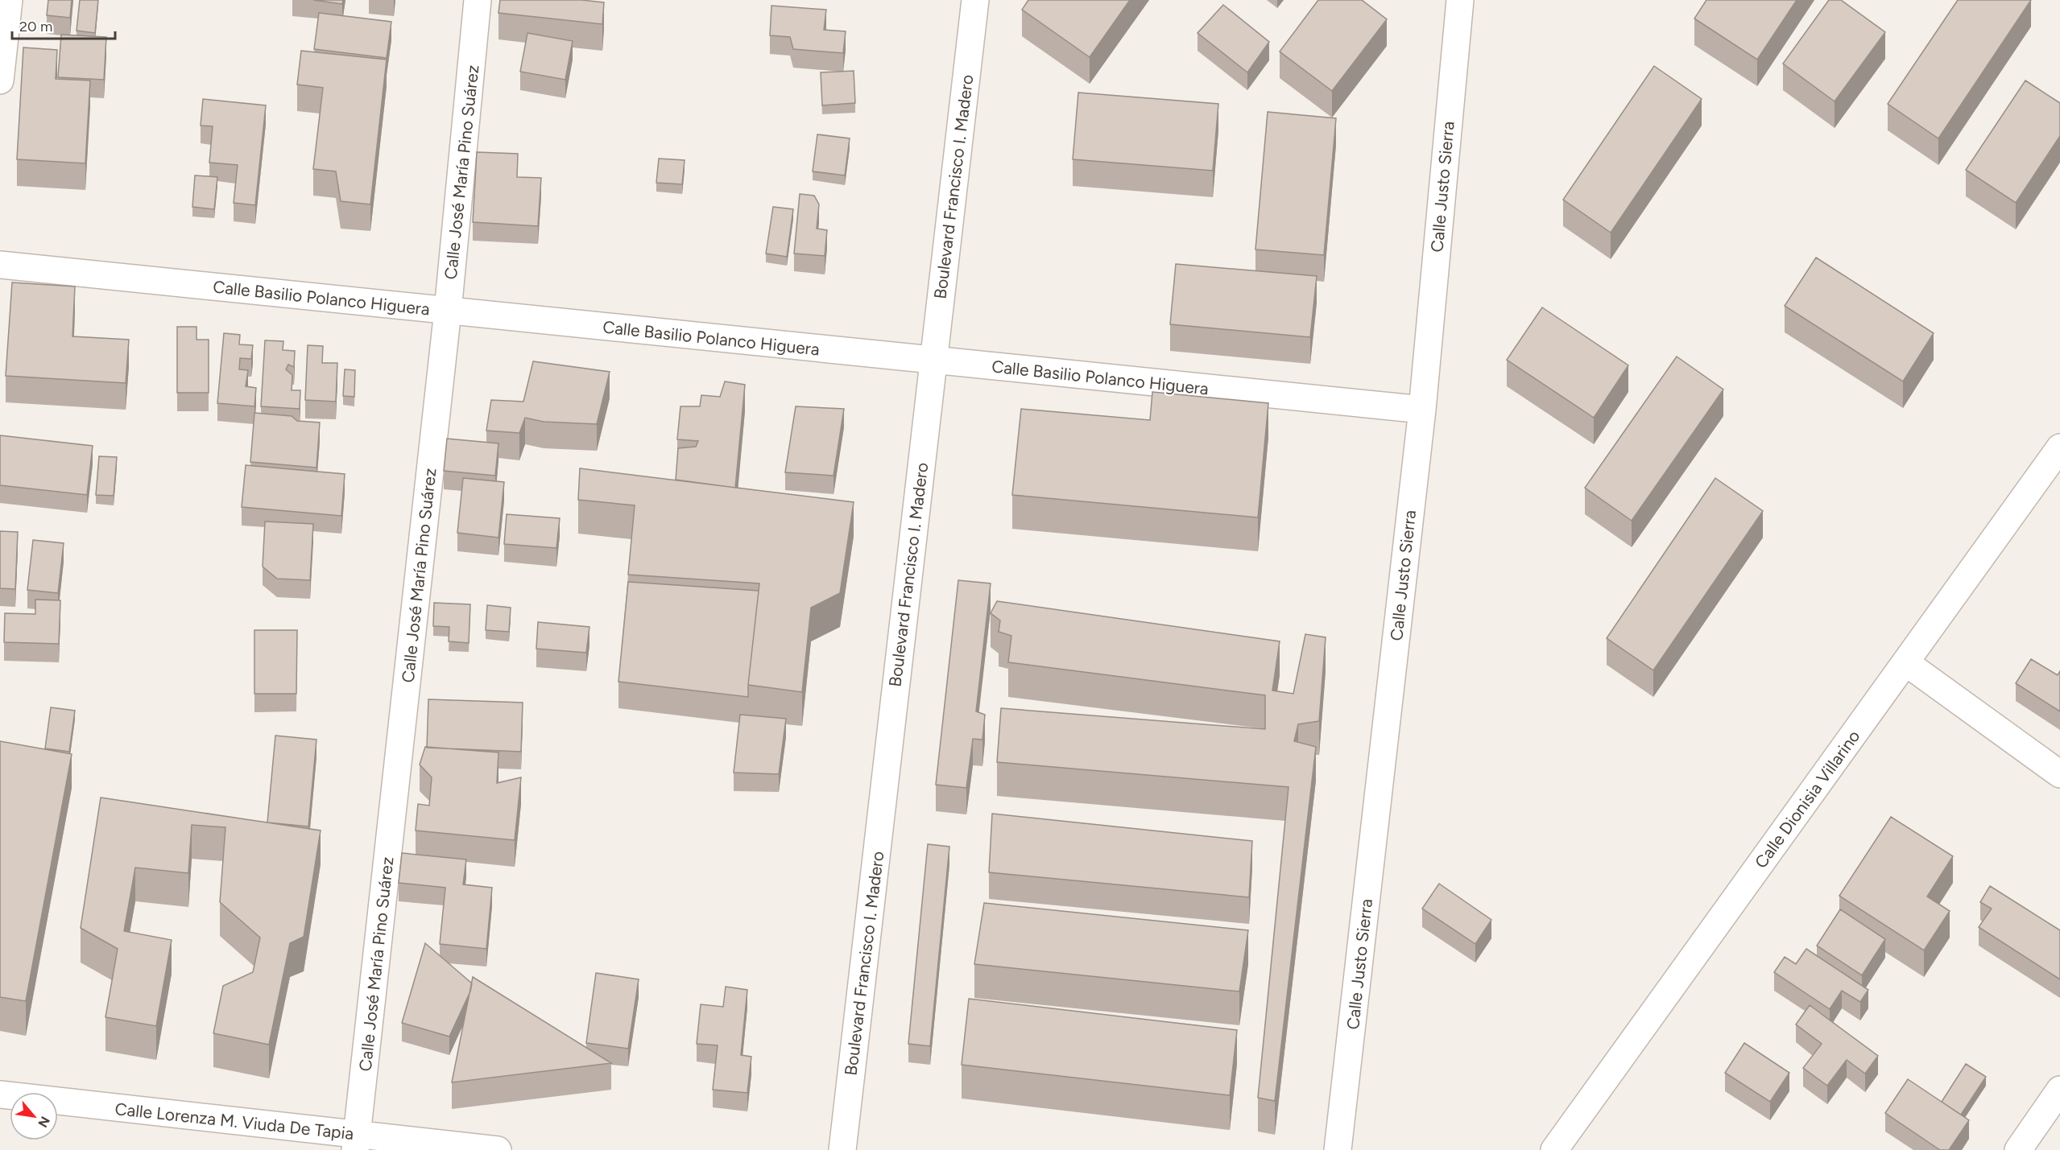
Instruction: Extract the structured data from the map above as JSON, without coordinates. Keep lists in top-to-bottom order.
{
  "streets": {
    "street": [
      "Calle José María Pino Suárez",
      "Boulevard Francisco I. Madero",
      "Calle Justo Sierra",
      "Calle Basilio Polanco Higuera",
      "Calle Dionisia Villarino",
      "Calle Lorenza M. Viuda De Tapia"
    ]
  },
  "crossings": [
    ["Calle José María Pino Suárez", "Calle Basilio Polanco Higuera"],
    ["Calle José María Pino Suárez", "Calle Lorenza M. Viuda De Tapia"],
    ["Boulevard Francisco I. Madero", "Calle Basilio Polanco Higuera"],
    ["Calle Justo Sierra", "Calle Basilio Polanco Higuera"]
  ],
  "scale_bar": "20 m",
  "north": "bottom right"
}
